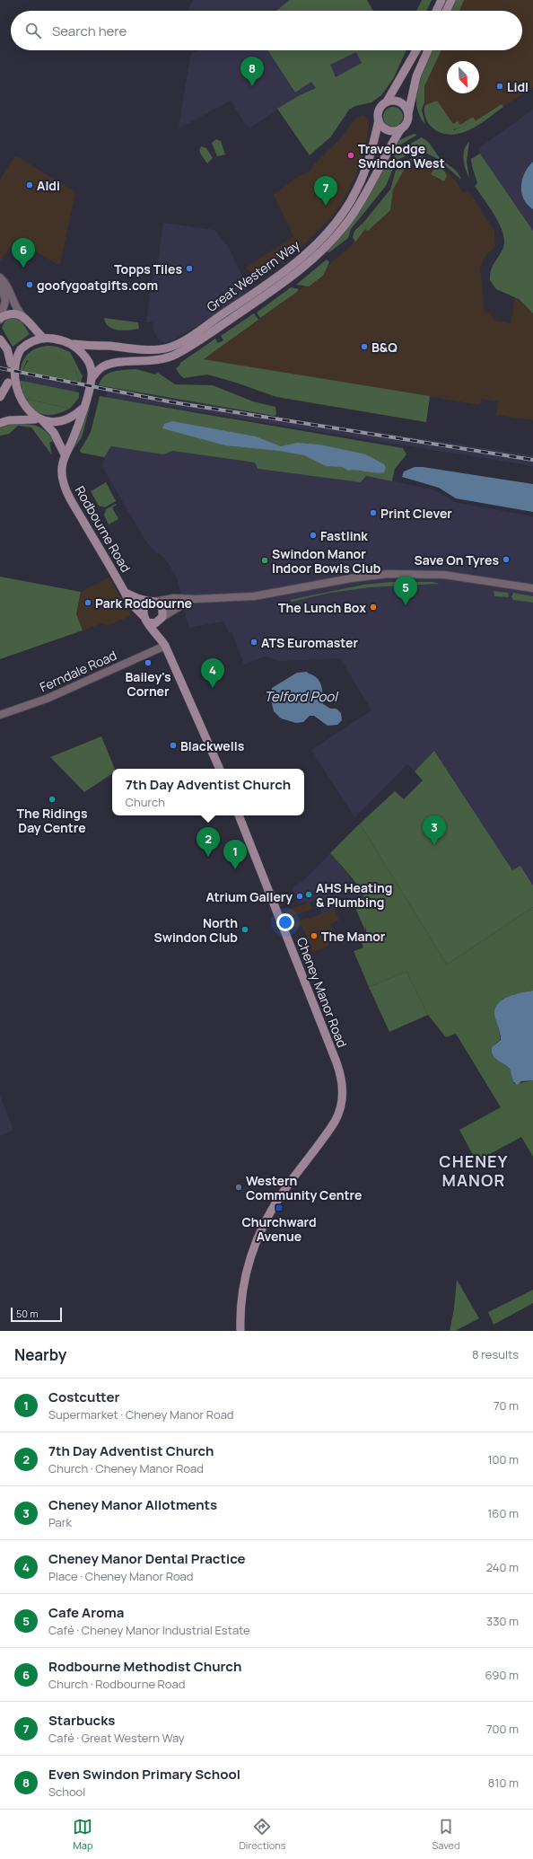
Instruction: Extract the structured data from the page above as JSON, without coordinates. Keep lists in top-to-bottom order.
{
  "streets": {
    "main road": ["Great Western Way", "Rodbourne Road", "Cheney Manor Road"],
    "street": ["Ferndale Road"]
  },
  "crossings": [
    ["Great Western Way", "Rodbourne Road"]
  ],
  "districts": ["CHENEY MANOR"],
  "water": ["Telford Pool"],
  "places": {
    "other": [
      "Lidl",
      "Travelodge Swindon West",
      "Aldi",
      "Topps Tiles",
      "goofygoatgifts.com",
      "B&Q",
      "Print Clever",
      "Fastlink",
      "Save On Tyres",
      "Swindon Manor Indoor Bowls Club",
      "Park Rodbourne",
      "The Lunch Box",
      "ATS Euromaster",
      "Bailey's Corner",
      "Blackwells",
      "The Ridings Day Centre",
      "AHS Heating & Plumbing",
      "Atrium Gallery",
      "North Swindon Club",
      "The Manor",
      "Western Community Centre"
    ],
    "transit": ["Churchward Avenue"]
  },
  "scale_bar": "50 m",
  "north": "bottom right",
  "page": {
    "search": "Search here",
    "pins": [
      "8",
      "7",
      "6",
      "5",
      "4",
      "3",
      "2",
      "1"
    ],
    "popup": ["7th Day Adventist Church", "Church"],
    "scale": "50 m",
    "heading": ["Nearby", "8 results"],
    "list": [
      {
        "mark": "1",
        "name": "Costcutter",
        "note": "Supermarket · Cheney Manor Road",
        "value": "70 m"
      },
      {
        "mark": "2",
        "name": "7th Day Adventist Church",
        "note": "Church · Cheney Manor Road",
        "value": "100 m"
      },
      {
        "mark": "3",
        "name": "Cheney Manor Allotments",
        "note": "Park",
        "value": "160 m"
      },
      {
        "mark": "4",
        "name": "Cheney Manor Dental Practice",
        "note": "Place · Cheney Manor Road",
        "value": "240 m"
      },
      {
        "mark": "5",
        "name": "Cafe Aroma",
        "note": "Café · Cheney Manor Industrial Estate",
        "value": "330 m"
      },
      {
        "mark": "6",
        "name": "Rodbourne Methodist Church",
        "note": "Church · Rodbourne Road",
        "value": "690 m"
      },
      {
        "mark": "7",
        "name": "Starbucks",
        "note": "Café · Great Western Way",
        "value": "700 m"
      },
      {
        "mark": "8",
        "name": "Even Swindon Primary School",
        "note": "School",
        "value": "810 m"
      }
    ],
    "nav": ["Map", "Directions", "Saved"]
  }
}
